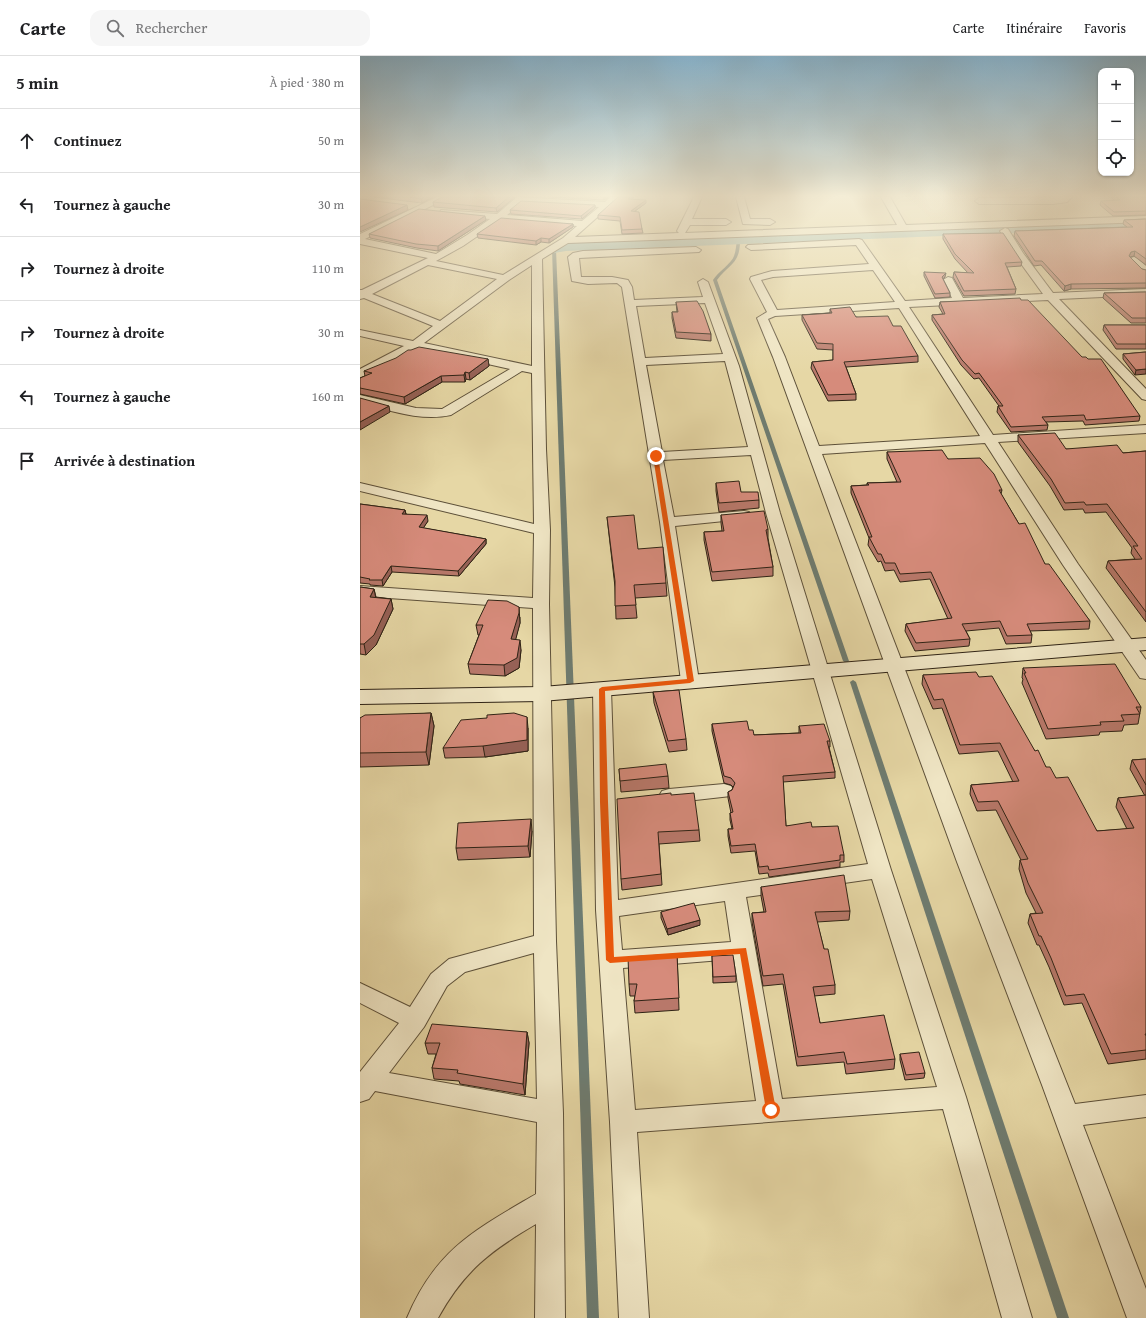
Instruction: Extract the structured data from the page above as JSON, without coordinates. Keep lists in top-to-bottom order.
{
  "page": {
    "header": "Carte",
    "search": "Rechercher",
    "nav": ["Carte", "Itinéraire", "Favoris"],
    "heading": ["5 min", "À pied · 380 m"],
    "map_buttons": ["+", "−"],
    "list": [
      ["Continuez", "50 m"],
      ["Tournez à gauche", "30 m"],
      ["Tournez à droite", "110 m"],
      ["Tournez à droite", "30 m"],
      ["Tournez à gauche", "160 m"],
      "Arrivée à destination"
    ]
  }
}
